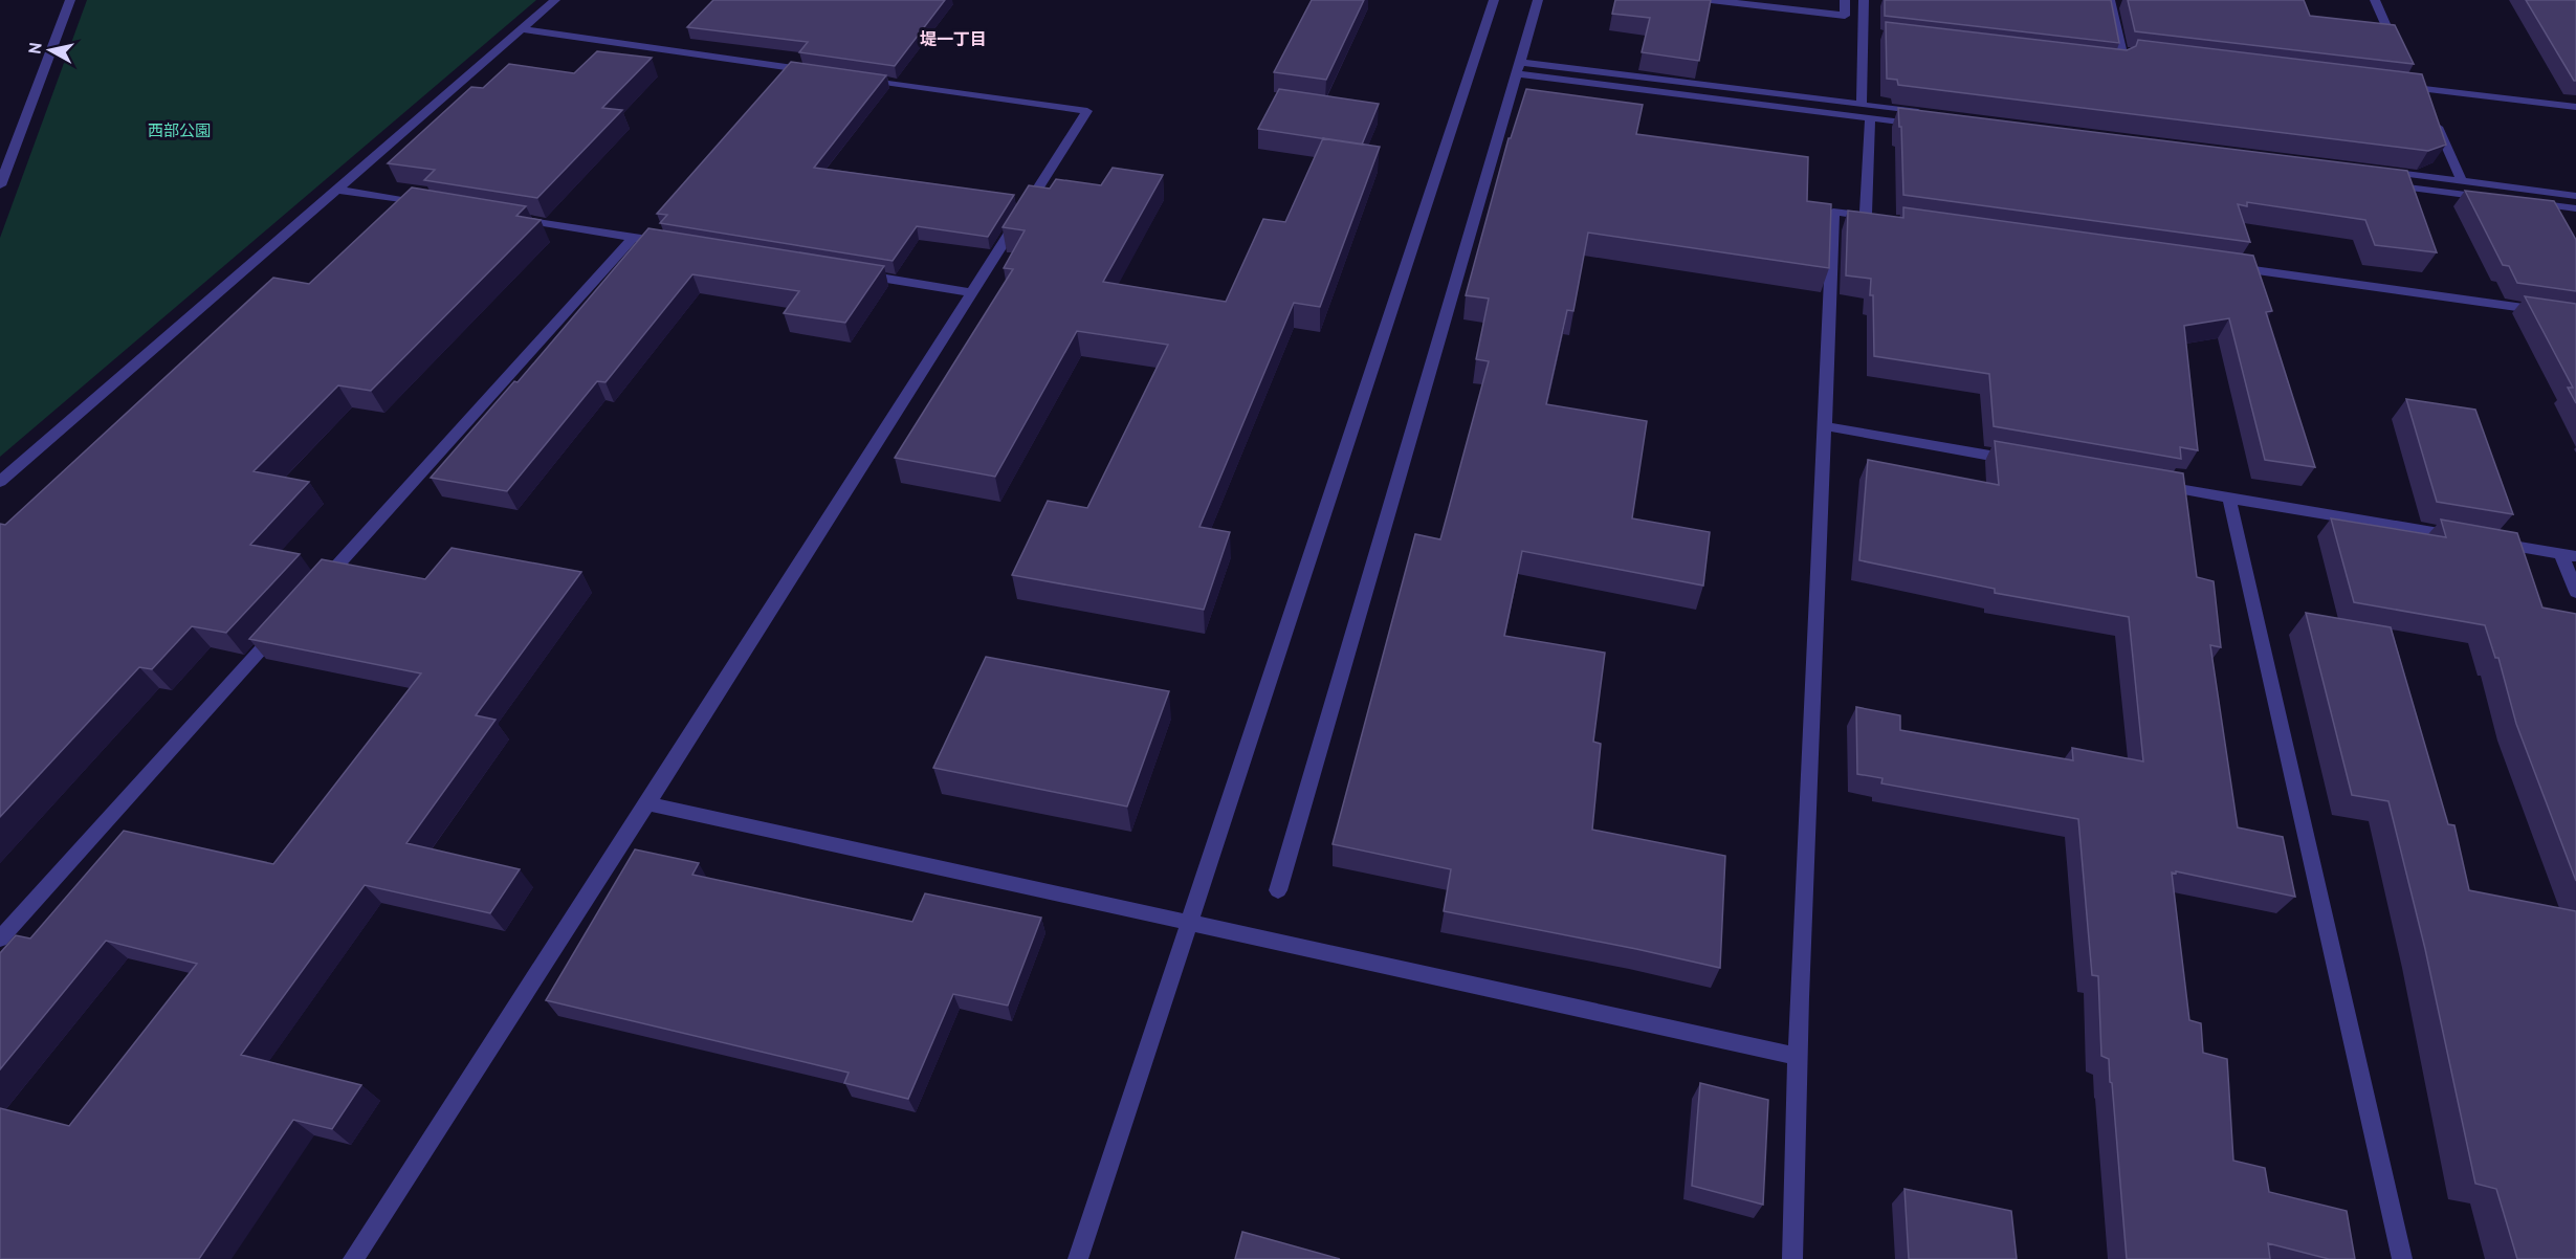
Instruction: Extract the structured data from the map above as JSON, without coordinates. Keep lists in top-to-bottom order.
{
  "districts": ["堤一丁目"],
  "parks": ["西部公園"],
  "north": "left"
}
